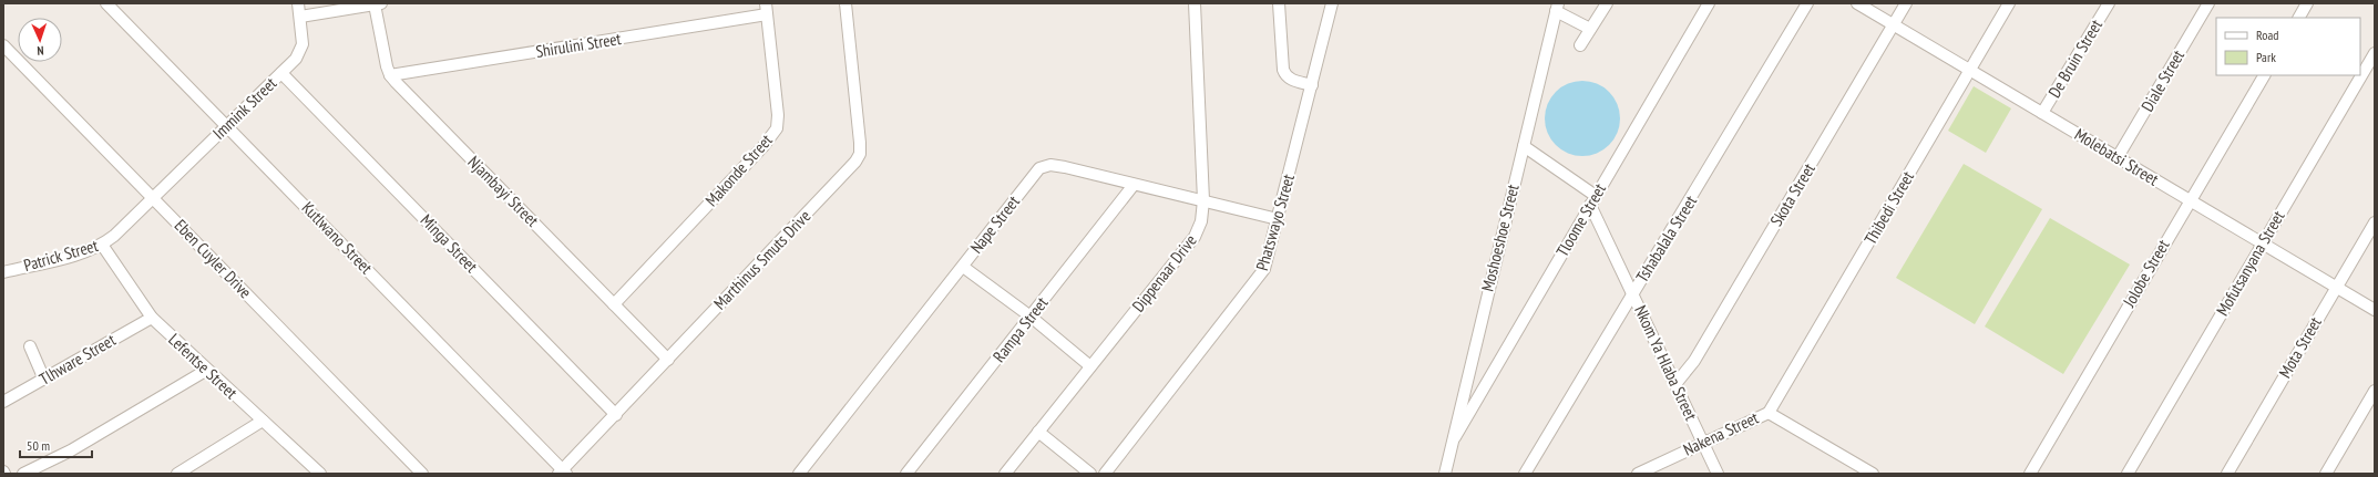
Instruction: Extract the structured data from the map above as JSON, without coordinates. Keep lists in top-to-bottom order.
{
  "streets": {
    "street": [
      "Shirulini Street",
      "De Bruin Street",
      "Diale Street",
      "Immink Street",
      "Molebatsi Street",
      "Makonde Street",
      "Njambayi Street",
      "Skota Street",
      "Thibedi Street",
      "Tloome Street",
      "Phatswayo Street",
      "Nape Street",
      "Kutlwano Street",
      "Moshoeshoe Street",
      "Tshabalala Street",
      "Minga Street",
      "Patrick Street",
      "Eben Cuyler Drive",
      "Marthinus Smuts Drive",
      "Mofutsanyana Street",
      "Dippenaar Drive",
      "Jolobe Street",
      "Rampa Street",
      "Mota Street",
      "Tlhware Street",
      "Nkom Ya Hlaba Street",
      "Lefentse Street",
      "Nakena Street"
    ]
  },
  "crossings": [
    ["Shirulini Street", "Makonde Street"],
    ["Shirulini Street", "Njambayi Street"],
    ["De Bruin Street", "Molebatsi Street"],
    ["Diale Street", "Molebatsi Street"],
    ["Immink Street", "Kutlwano Street"],
    ["Immink Street", "Minga Street"],
    ["Immink Street", "Patrick Street"],
    ["Immink Street", "Eben Cuyler Drive"],
    ["Molebatsi Street", "Skota Street"],
    ["Molebatsi Street", "Thibedi Street"],
    ["Molebatsi Street", "Mofutsanyana Street"],
    ["Molebatsi Street", "Jolobe Street"],
    ["Molebatsi Street", "Mota Street"],
    ["Makonde Street", "Njambayi Street"],
    ["Njambayi Street", "Marthinus Smuts Drive"],
    ["Skota Street", "Nkom Ya Hlaba Street"],
    ["Thibedi Street", "Nakena Street"],
    ["Tloome Street", "Moshoeshoe Street"],
    ["Tloome Street", "Nkom Ya Hlaba Street"],
    ["Phatswayo Street", "Nape Street"],
    ["Nape Street", "Dippenaar Drive"],
    ["Nape Street", "Rampa Street"],
    ["Kutlwano Street", "Marthinus Smuts Drive"],
    ["Moshoeshoe Street", "Nkom Ya Hlaba Street"],
    ["Tshabalala Street", "Nkom Ya Hlaba Street"],
    ["Minga Street", "Marthinus Smuts Drive"],
    ["Patrick Street", "Eben Cuyler Drive"],
    ["Patrick Street", "Lefentse Street"],
    ["Tlhware Street", "Lefentse Street"],
    ["Nkom Ya Hlaba Street", "Nakena Street"]
  ],
  "legend": ["Road", "Park"],
  "scale_bar": "50 m",
  "north": "bottom"
}
